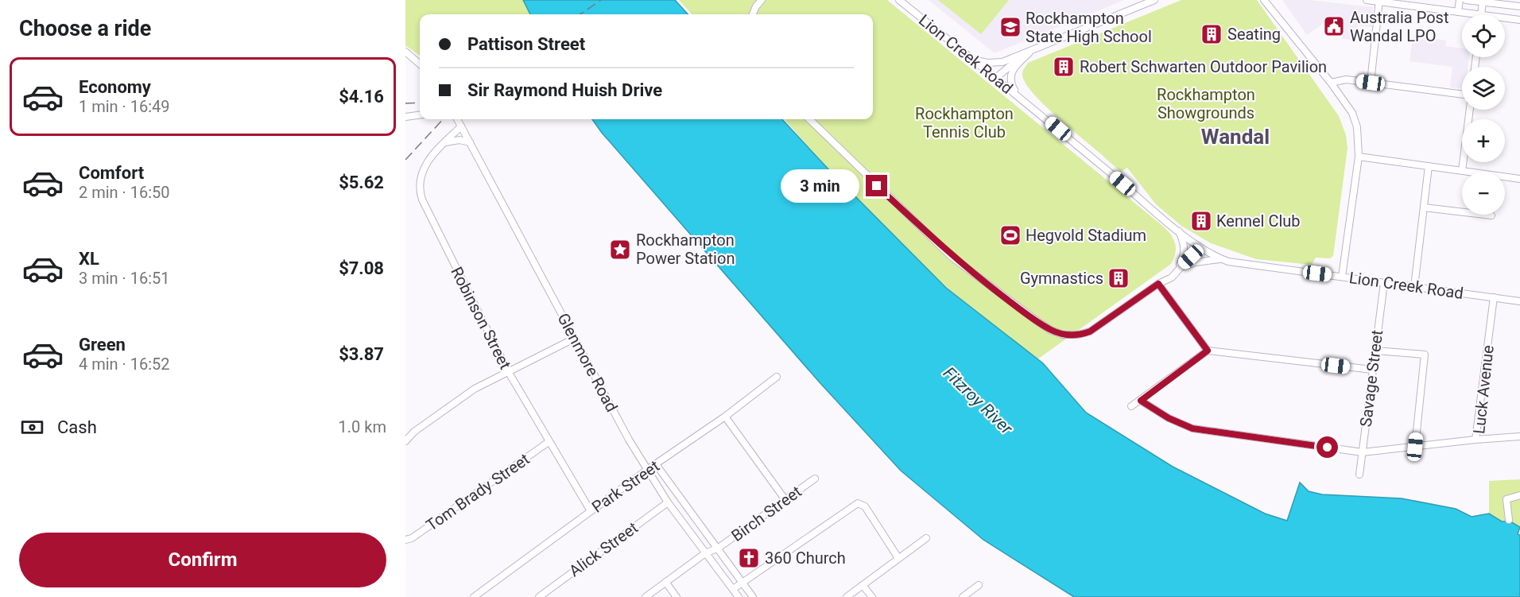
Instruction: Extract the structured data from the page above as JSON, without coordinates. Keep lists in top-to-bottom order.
{
  "streets": {
    "street": [
      "Lion Creek Road",
      "Robinson Street",
      "Glenmore Road",
      "Savage Street",
      "Luck Avenue",
      "Park Street",
      "Tom Brady Street",
      "Birch Street",
      "Alick Street"
    ]
  },
  "crossings": [
    ["Lion Creek Road", "Savage Street"],
    ["Lion Creek Road", "Luck Avenue"],
    ["Robinson Street", "Glenmore Road"],
    ["Robinson Street", "Park Street"],
    ["Robinson Street", "Tom Brady Street"],
    ["Glenmore Road", "Park Street"],
    ["Glenmore Road", "Birch Street"],
    ["Glenmore Road", "Alick Street"]
  ],
  "districts": ["Wandal"],
  "water": ["Fitzroy River"],
  "parks": ["Rockhampton Showgrounds", "Rockhampton Tennis Club"],
  "places": {
    "public building": ["Australia Post Wandal LPO"],
    "school or university": ["Rockhampton State High School"],
    "building": [
      "Seating",
      "Robert Schwarten Outdoor Pavilion",
      "Kennel Club",
      "Gymnastics"
    ],
    "sports": ["Hegvold Stadium"],
    "place": ["Rockhampton Power Station"],
    "church": ["360 Church"]
  },
  "page": {
    "heading": "Choose a ride",
    "map_buttons": ["+", "−"],
    "banner": ["Pattison Street", "Sir Raymond Huish Drive"],
    "list": [
      {
        "name": "Economy",
        "note": "1 min · 16:49",
        "value": "$4.16"
      },
      {
        "name": "Comfort",
        "note": "2 min · 16:50",
        "value": "$5.62"
      },
      {
        "name": "XL",
        "note": "3 min · 16:51",
        "value": "$7.08"
      },
      {
        "name": "Green",
        "note": "4 min · 16:52",
        "value": "$3.87"
      }
    ],
    "bubble": "3 min",
    "pay": ["Cash", "1.0 km"],
    "buttons": "Confirm"
  }
}
